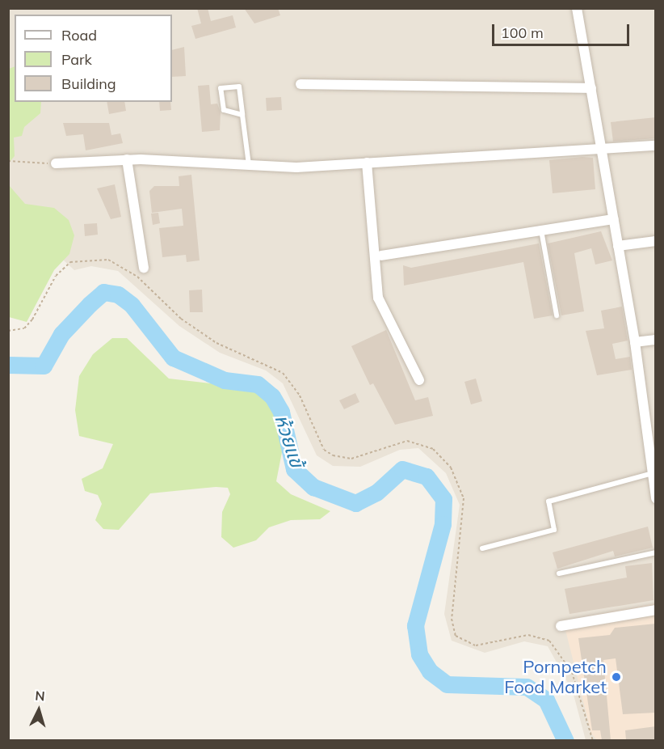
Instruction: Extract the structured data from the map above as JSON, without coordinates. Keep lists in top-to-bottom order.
{
  "water": ["ห้วยแข้"],
  "places": ["Pornpetch Food Market"],
  "legend": ["Road", "Park", "Building"],
  "scale_bar": "100 m",
  "north": "top"
}
